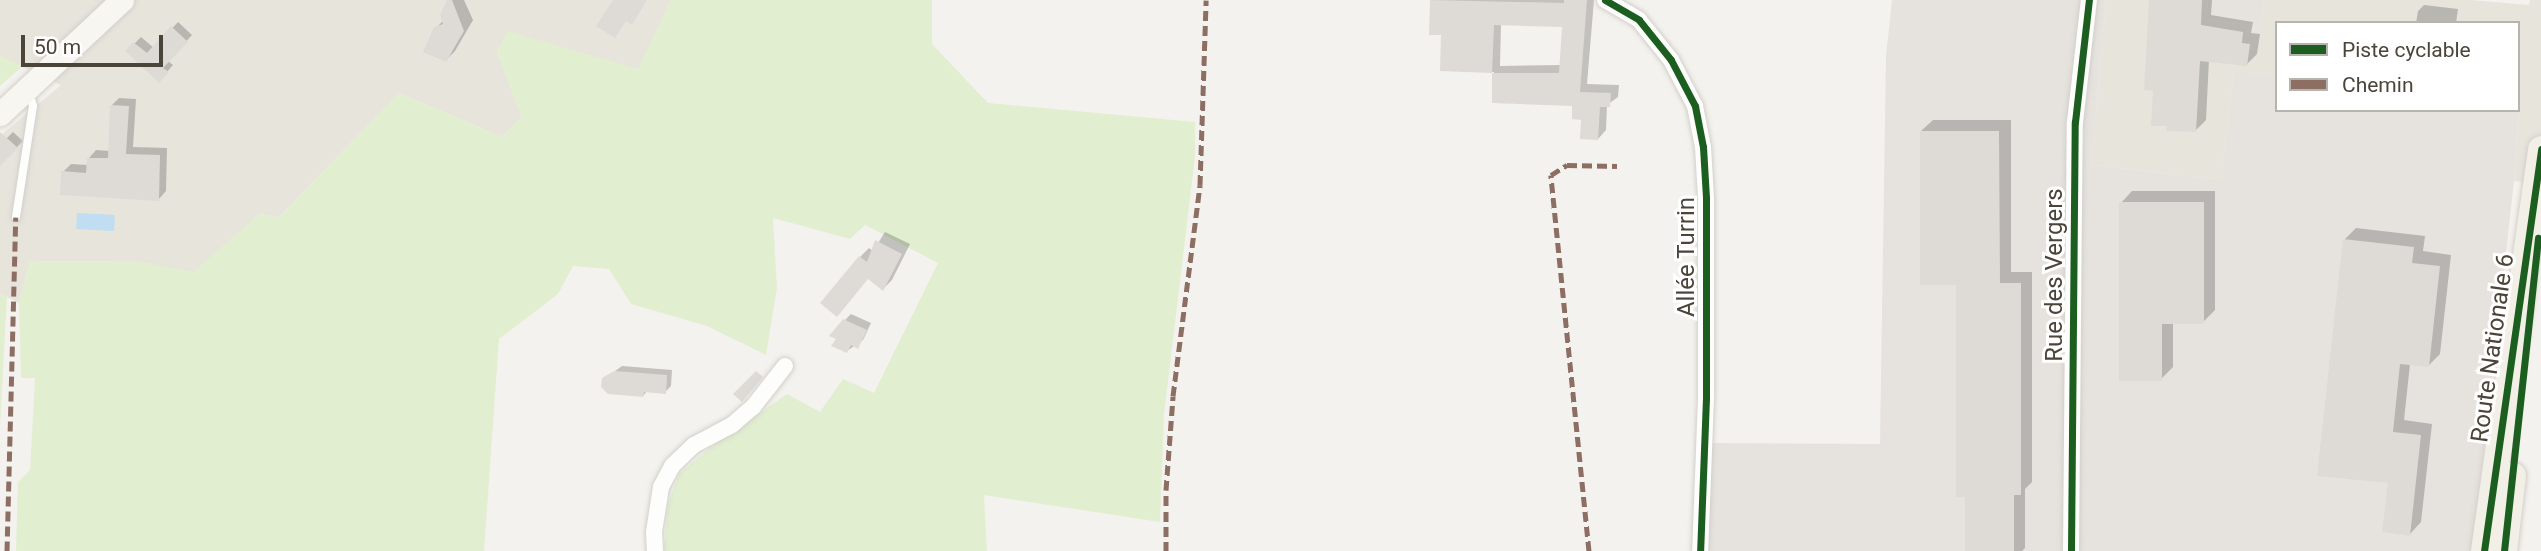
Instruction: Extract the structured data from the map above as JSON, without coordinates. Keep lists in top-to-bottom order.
{
  "streets": {
    "main road": ["Route Nationale 6"],
    "street": ["Allée Turrin", "Rue des Vergers"]
  },
  "legend": ["Piste cyclable", "Chemin"],
  "scale_bar": "50 m"
}
